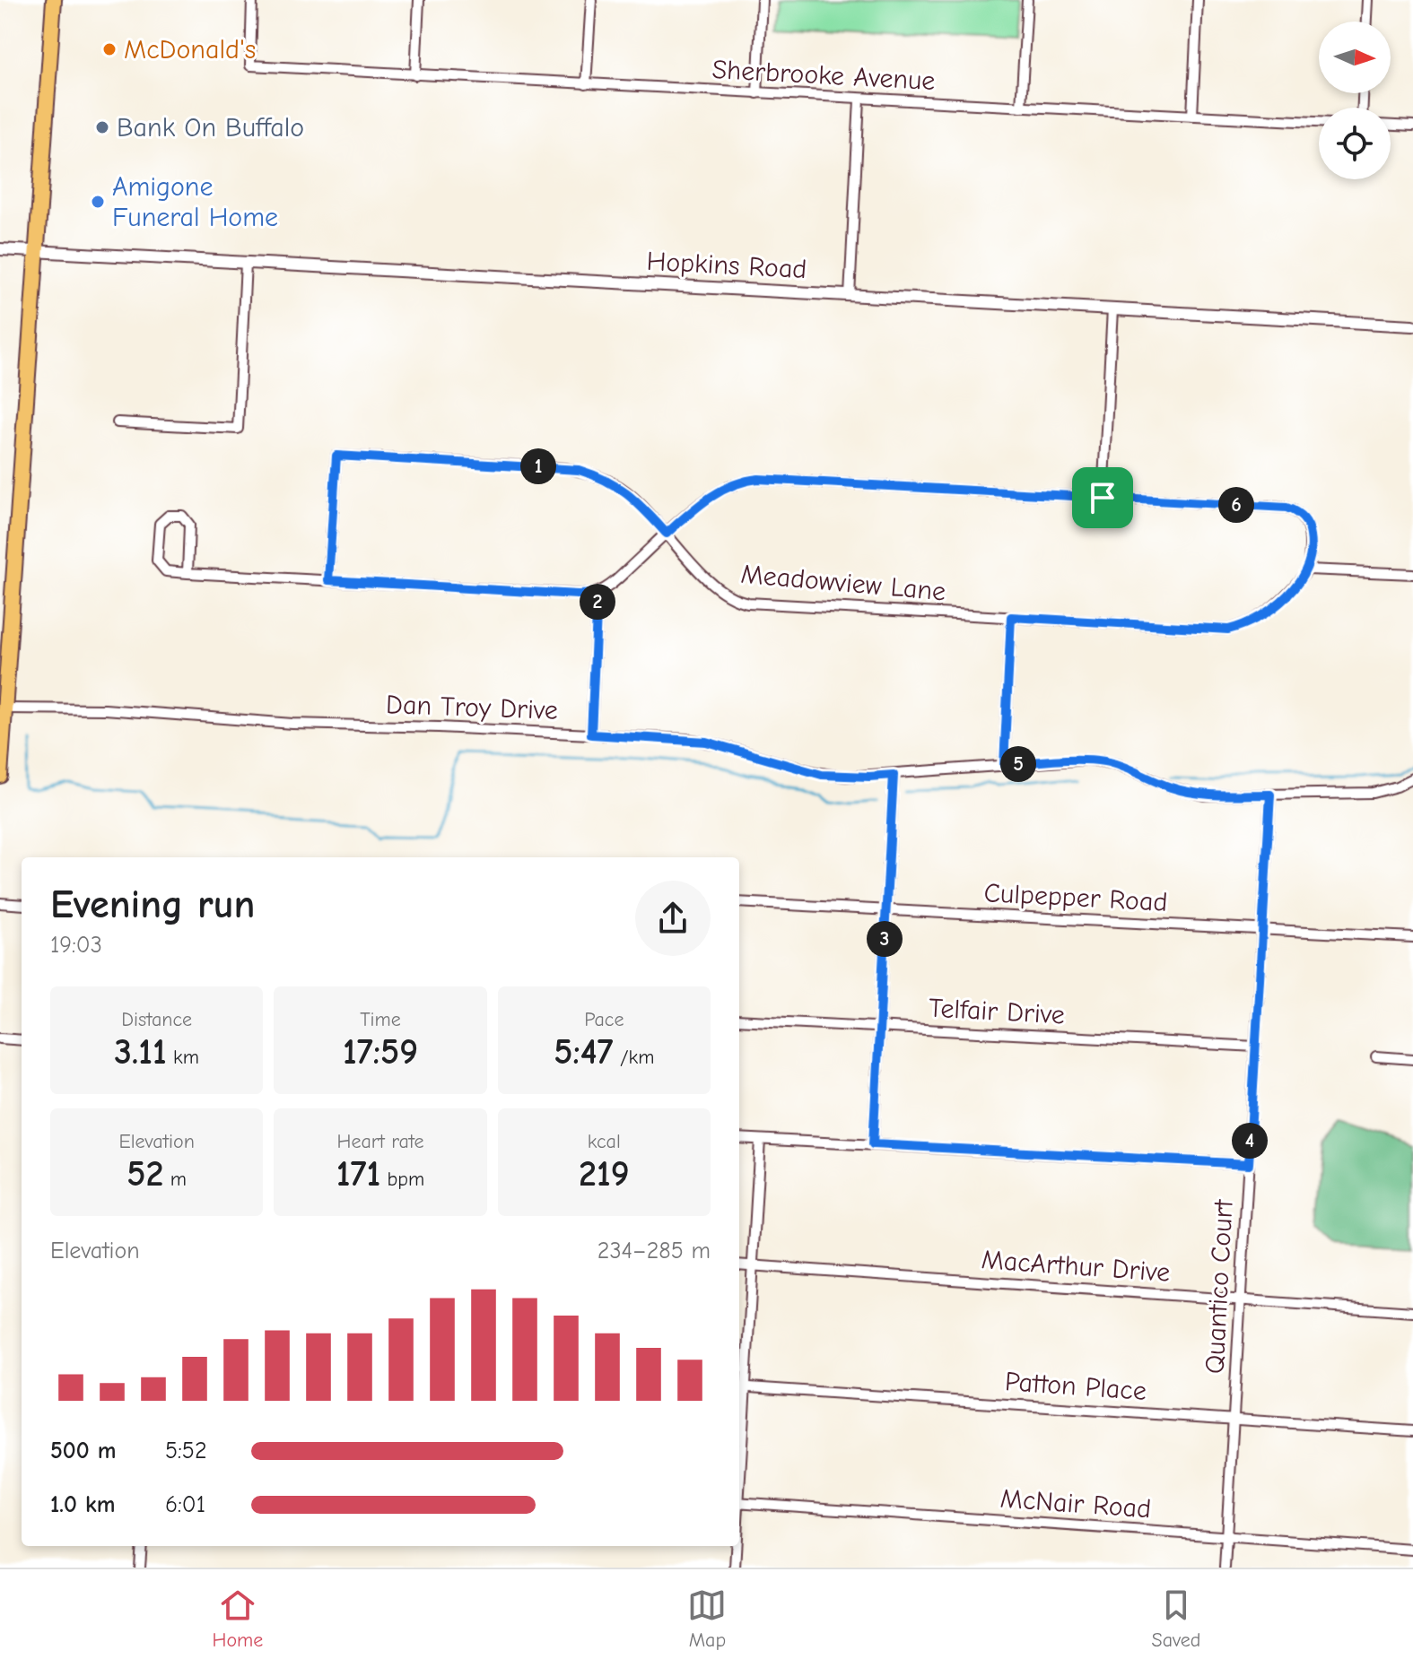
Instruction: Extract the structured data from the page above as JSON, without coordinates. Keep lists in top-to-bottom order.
{
  "streets": {
    "street": [
      "Sherbrooke Avenue",
      "Hopkins Road",
      "Meadowview Lane",
      "Dan Troy Drive",
      "Culpepper Road",
      "Telfair Drive",
      "MacArthur Drive",
      "Quantico Court",
      "Patton Place",
      "McNair Road"
    ]
  },
  "crossings": [
    ["Dan Troy Drive", "Quantico Court"],
    ["Culpepper Road", "Quantico Court"],
    ["Telfair Drive", "Quantico Court"],
    ["MacArthur Drive", "Quantico Court"],
    ["Quantico Court", "Patton Place"],
    ["Quantico Court", "McNair Road"]
  ],
  "places": ["McDonald's", "Bank On Buffalo", "Amigone Funeral Home"],
  "north": "right",
  "page": {
    "pins": [
      "1",
      "6",
      "2",
      "5",
      "3",
      "4"
    ],
    "heading": ["Evening run", "19:03"],
    "stats": [
      ["Distance", "3.11 km"],
      ["Time", "17:59"],
      ["Pace", "5:47 /km"],
      ["Elevation", "52 m"],
      ["Heart rate", "171 bpm"],
      ["kcal", "219"]
    ],
    "chart": ["Elevation", "234–285 m"],
    "list": [
      {
        "name": "500 m",
        "note": "5:52"
      },
      {
        "name": "1.0 km",
        "note": "6:01"
      }
    ],
    "tabs": ["Home", "Map", "Saved"]
  }
}
